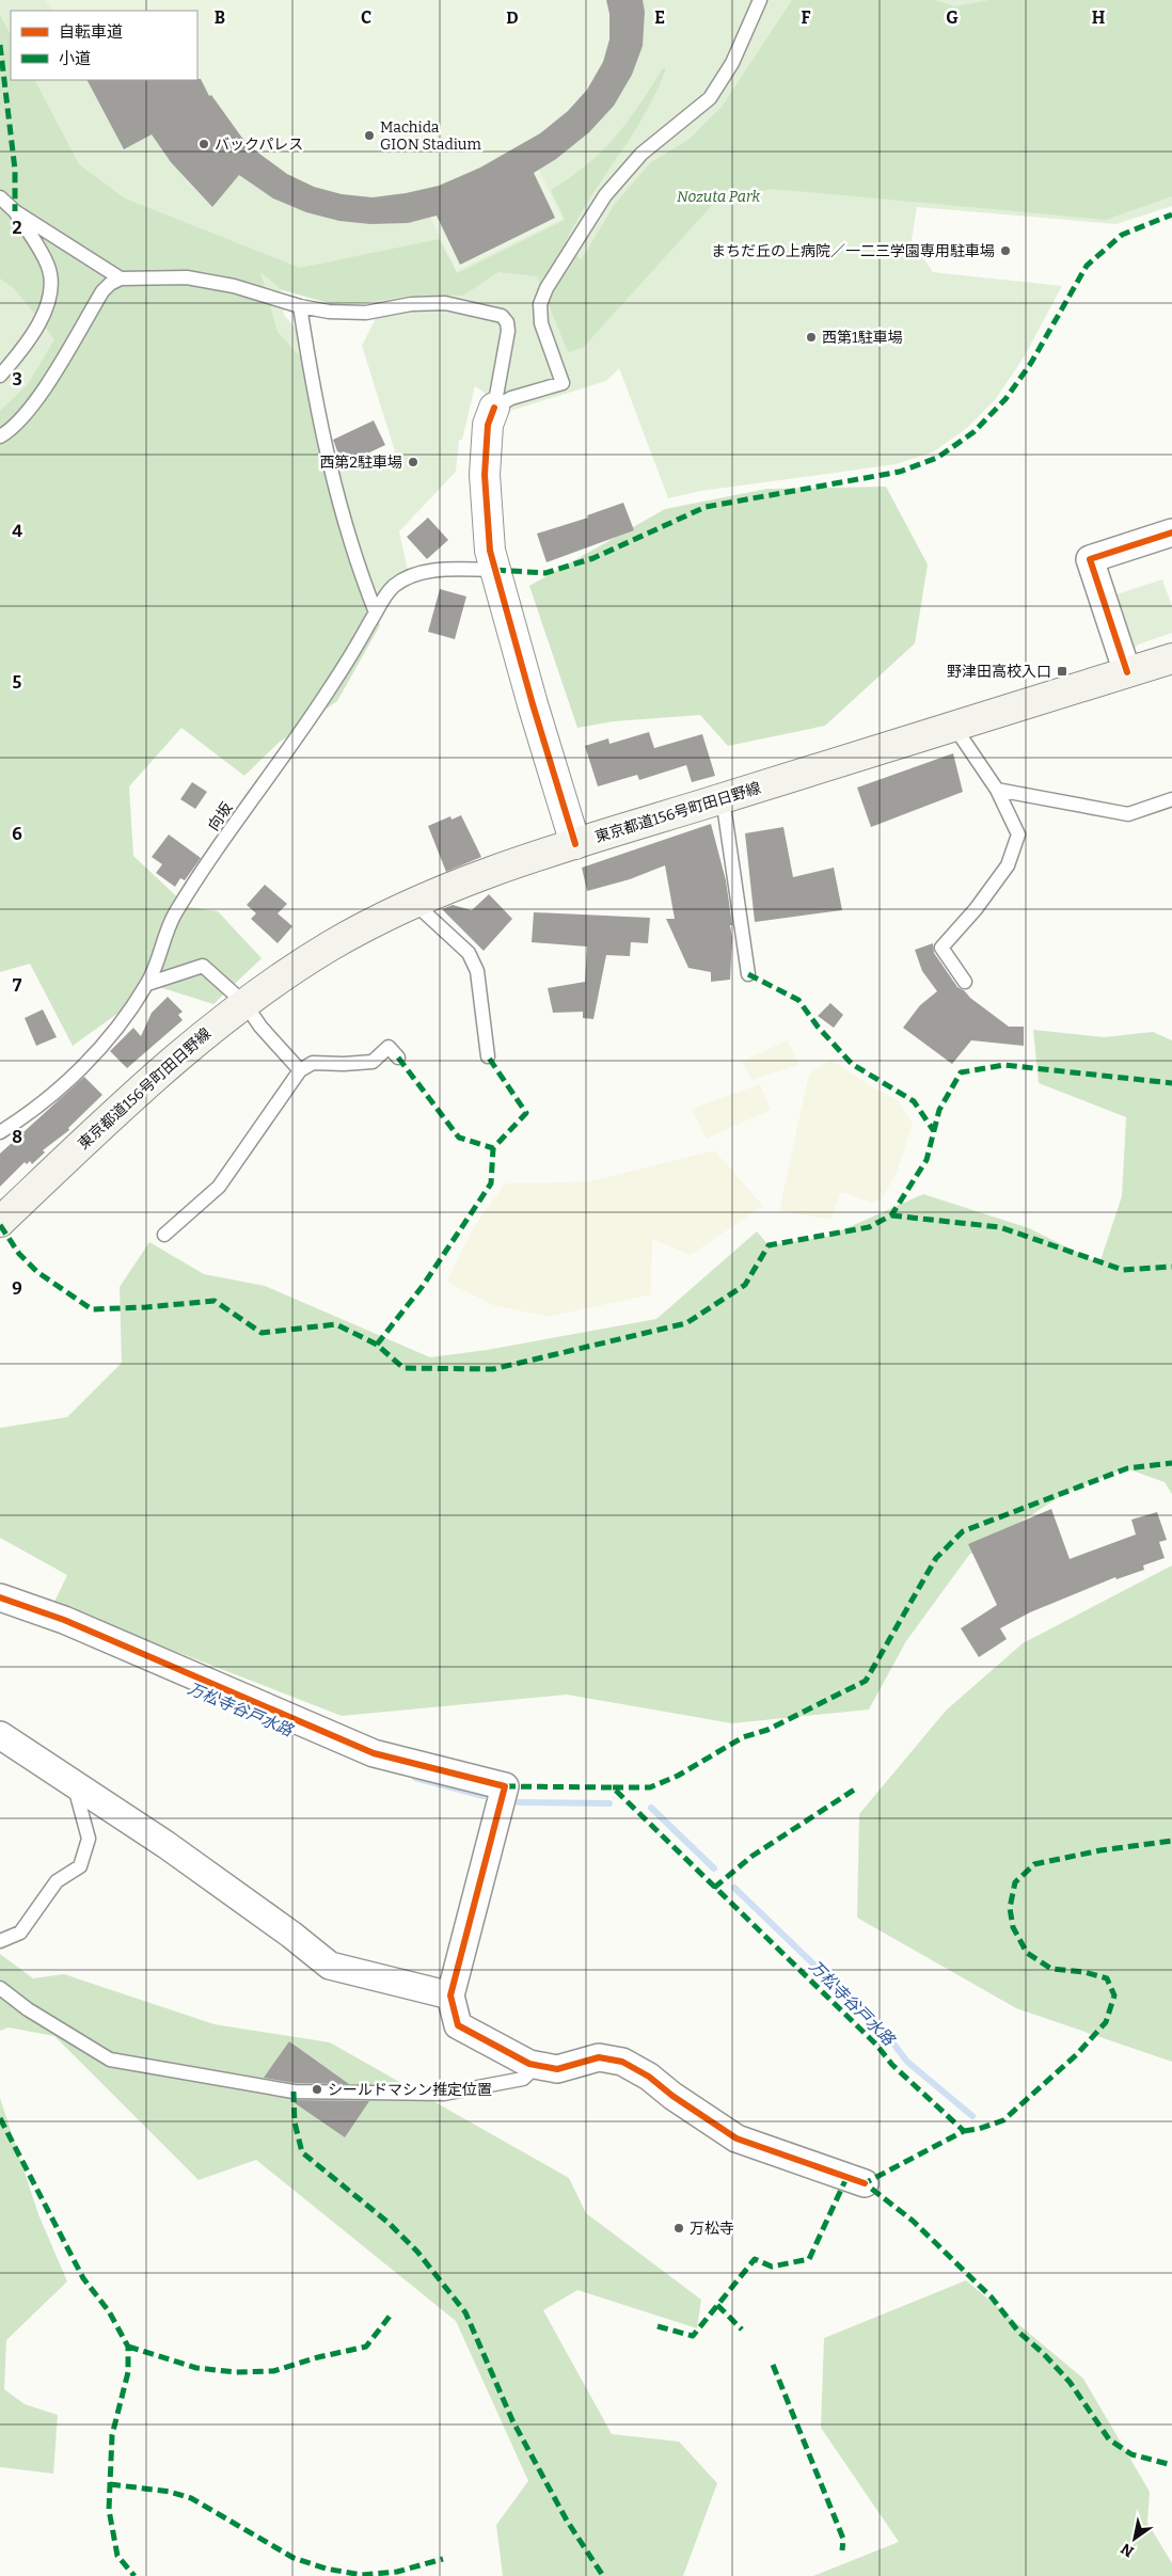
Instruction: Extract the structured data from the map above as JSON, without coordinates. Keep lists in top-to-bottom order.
{
  "streets": {
    "main road": ["東京都道156号町田日野線"],
    "lane": ["向坂"]
  },
  "water": ["万松寺谷戸水路"],
  "parks": ["Nozuta Park"],
  "places": {
    "other": [
      "Machida GION Stadium",
      "バックパレス",
      "まちだ丘の上病院／一二三学園専用駐車場",
      "西第1駐車場",
      "西第2駐車場",
      "シールドマシン推定位置",
      "万松寺"
    ],
    "transit": ["野津田高校入口"]
  },
  "legend": ["自転車道", "小道"],
  "north": "bottom left",
  "grid": {
    "columns": [
      "B",
      "C",
      "D",
      "E",
      "F",
      "G",
      "H"
    ],
    "rows": [
      "2",
      "3",
      "4",
      "5",
      "6",
      "7",
      "8",
      "9"
    ]
  }
}
